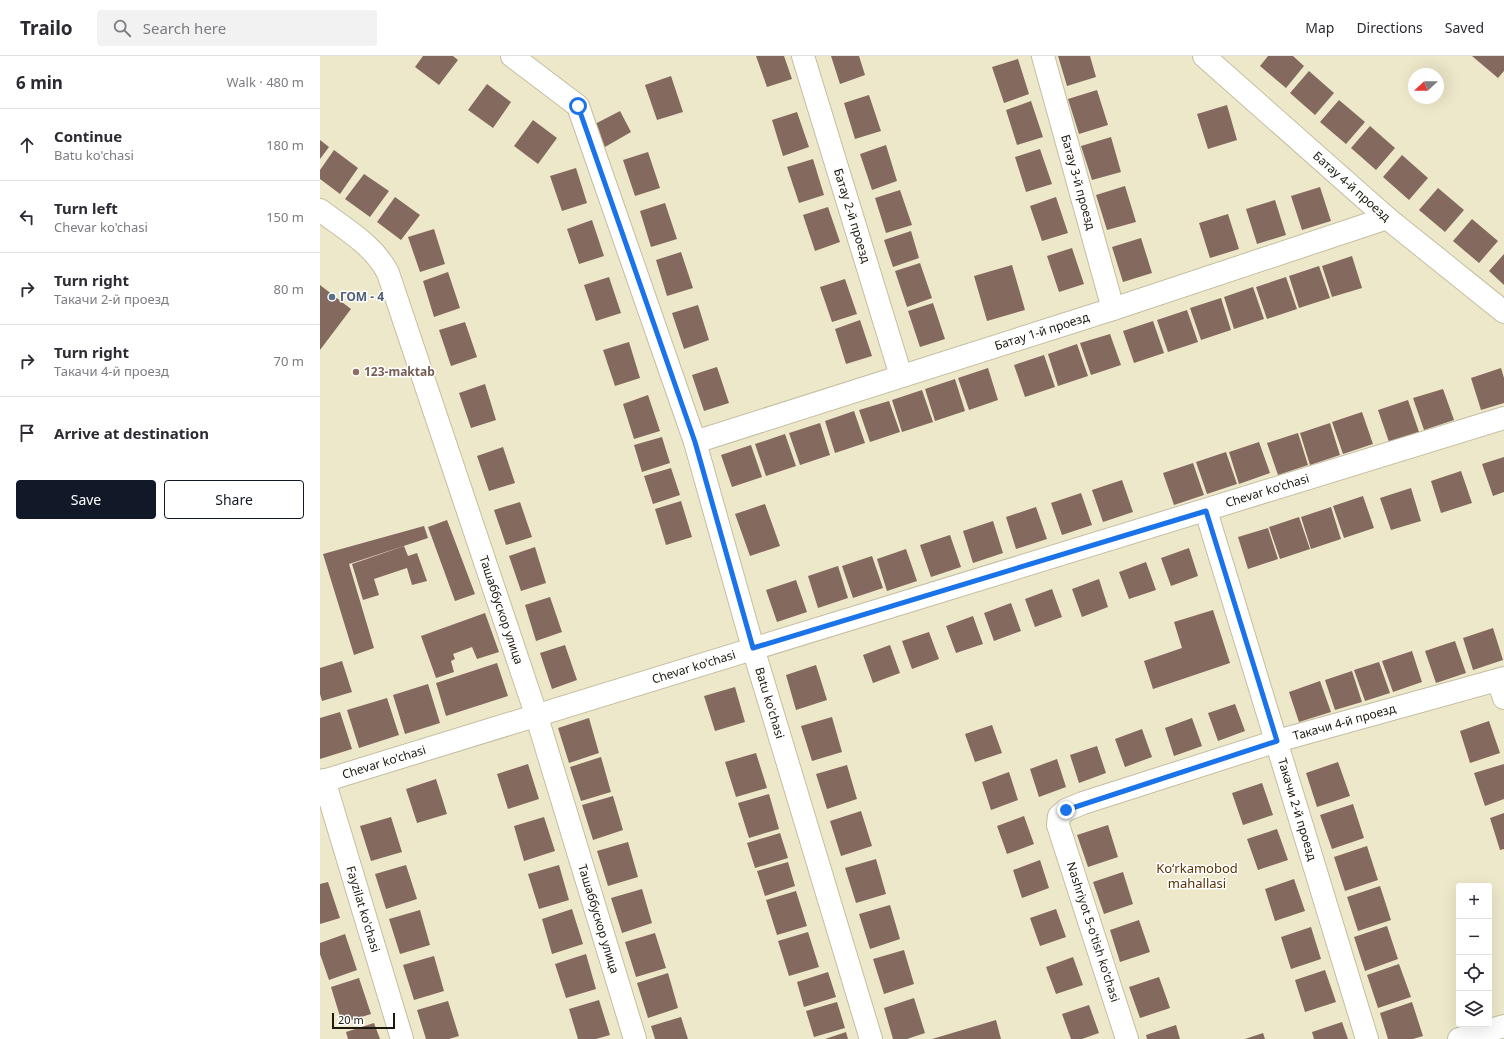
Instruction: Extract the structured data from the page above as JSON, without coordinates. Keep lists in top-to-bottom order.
{
  "streets": {
    "street": [
      "Батау 3-й проезд",
      "Батау 4-й проезд",
      "Батау 2-й проезд",
      "Батау 1-й проезд",
      "Chevar ko'chasi",
      "Ташаббускор улица",
      "Batu ko'chasi",
      "Такачи 4-й проезд",
      "Такачи 2-й проезд",
      "Fayzilat ko'chasi",
      "Nashriyot 5-o'tish ko'chasi"
    ]
  },
  "crossings": [
    ["Батау 3-й проезд", "Батау 1-й проезд"],
    ["Батау 4-й проезд", "Батау 1-й проезд"],
    ["Батау 2-й проезд", "Батау 1-й проезд"],
    ["Батау 1-й проезд", "Batu ko'chasi"],
    ["Chevar ko'chasi", "Ташаббускор улица"],
    ["Chevar ko'chasi", "Batu ko'chasi"],
    ["Chevar ko'chasi", "Такачи 2-й проезд"],
    ["Chevar ko'chasi", "Fayzilat ko'chasi"],
    ["Такачи 4-й проезд", "Такачи 2-й проезд"],
    ["Такачи 4-й проезд", "Nashriyot 5-o'tish ko'chasi"]
  ],
  "districts": ["Koʻrkamobod mahallasi"],
  "places": ["ГОМ - 4", "123-maktab"],
  "scale_bar": "20 m",
  "north": "left",
  "page": {
    "header": "Trailo",
    "search": "Search here",
    "nav": ["Map", "Directions", "Saved"],
    "heading": ["6 min", "Walk · 480 m"],
    "list": [
      ["Continue", "Batu ko'chasi", "180 m"],
      ["Turn left", "Chevar ko'chasi", "150 m"],
      ["Turn right", "Такачи 2-й проезд", "80 m"],
      ["Turn right", "Такачи 4-й проезд", "70 m"],
      "Arrive at destination"
    ],
    "buttons": ["Save", "Share"],
    "map_buttons": ["+", "−"],
    "scale": "20 m"
  }
}
